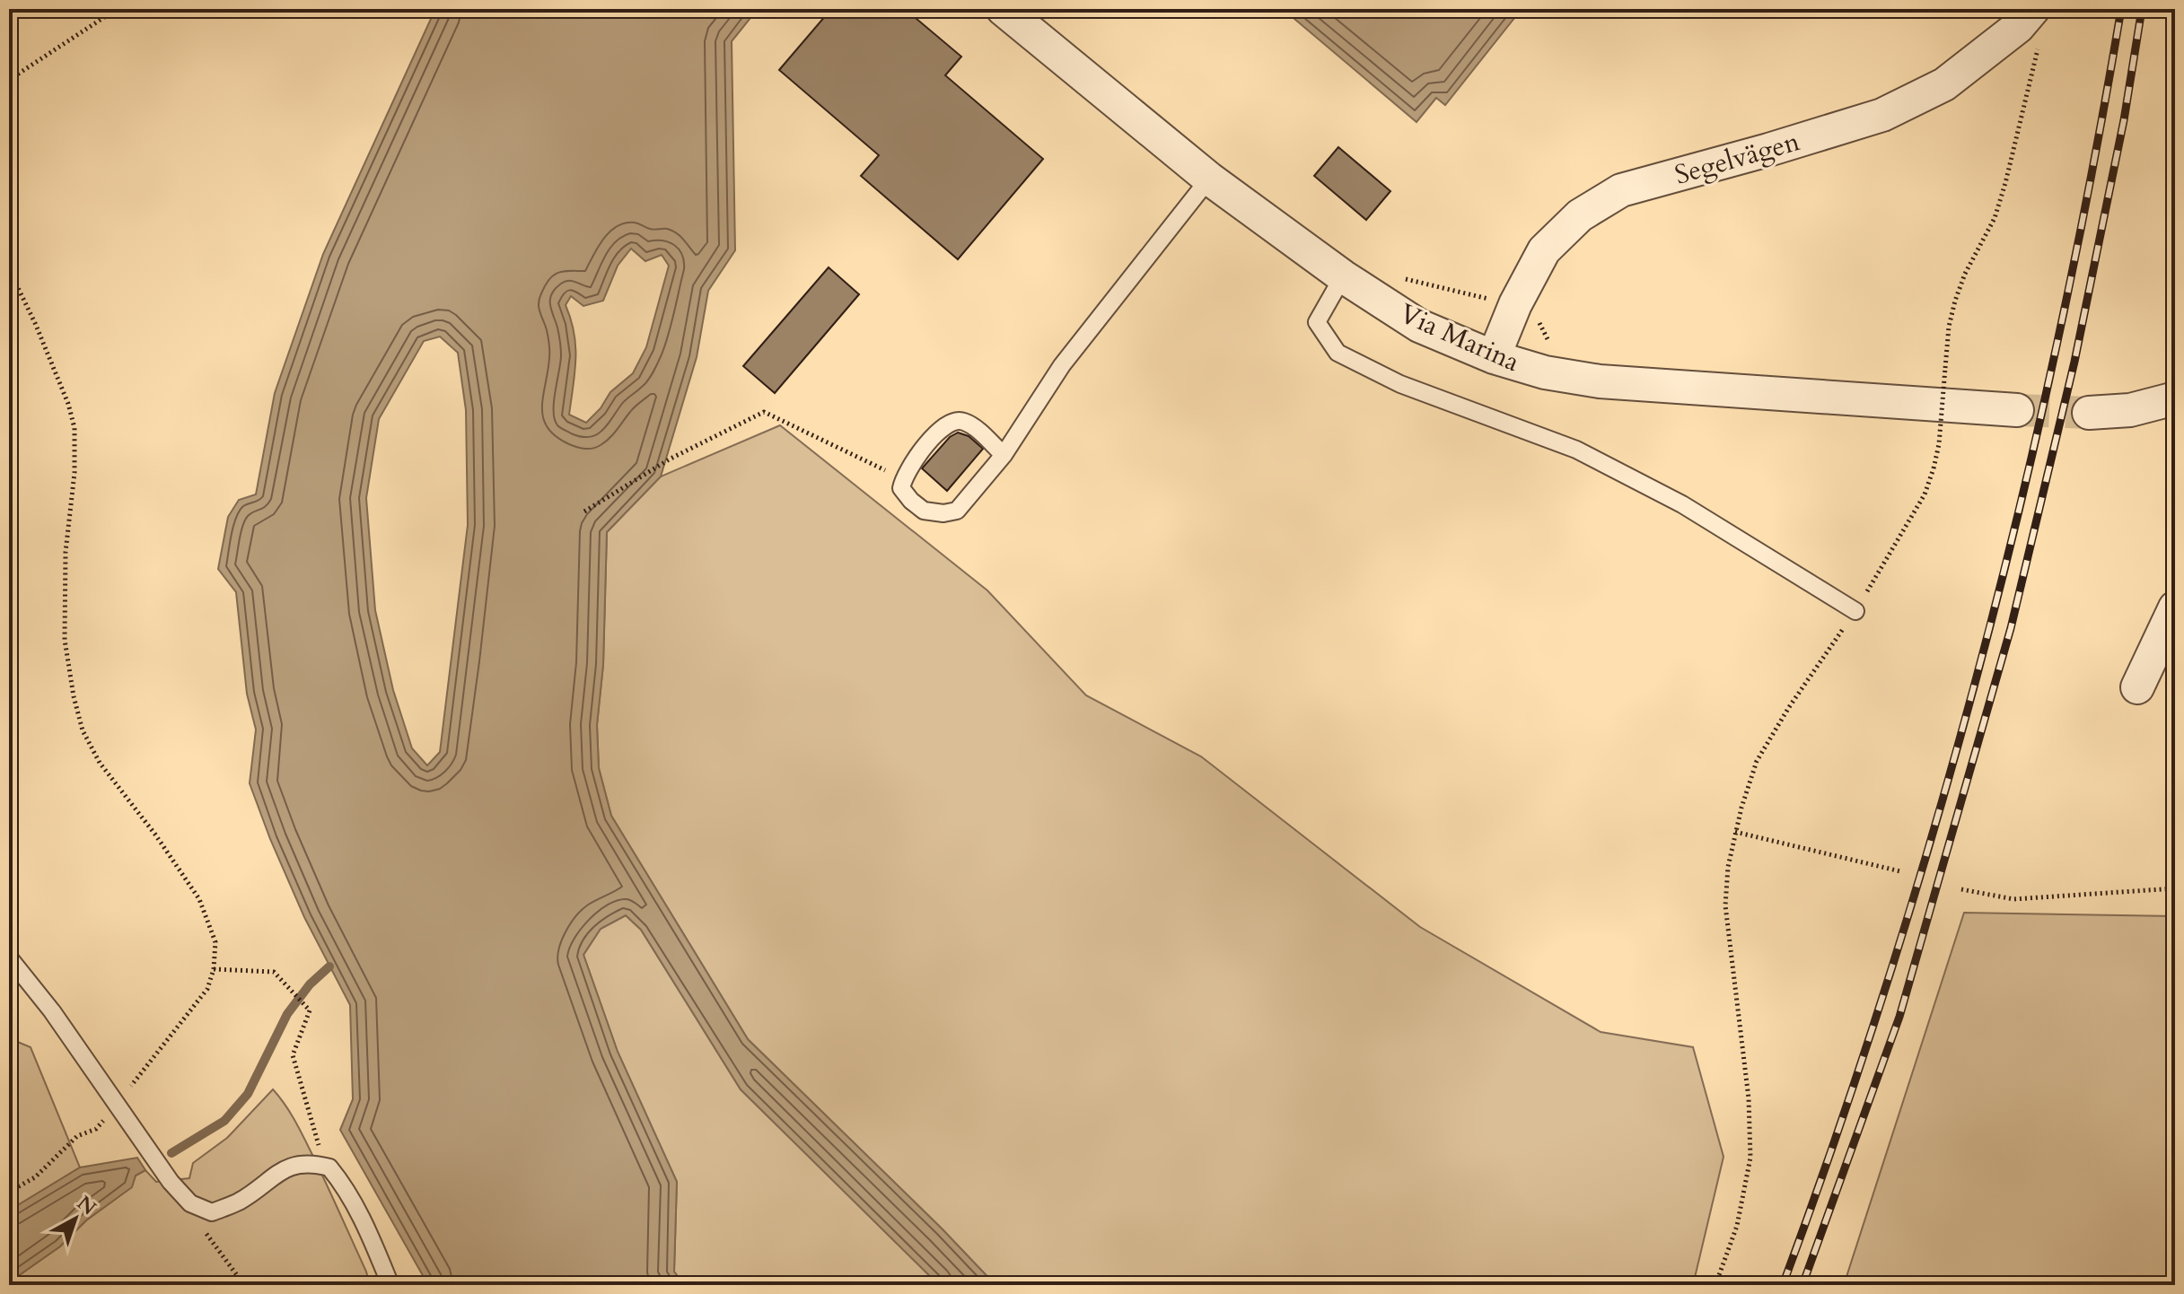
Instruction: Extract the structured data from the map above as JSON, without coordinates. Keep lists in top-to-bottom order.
{
  "streets": {
    "street": ["Segelvägen", "Via Marina"]
  },
  "crossings": [
    ["Segelvägen", "Via Marina"]
  ],
  "north": "top right"
}
